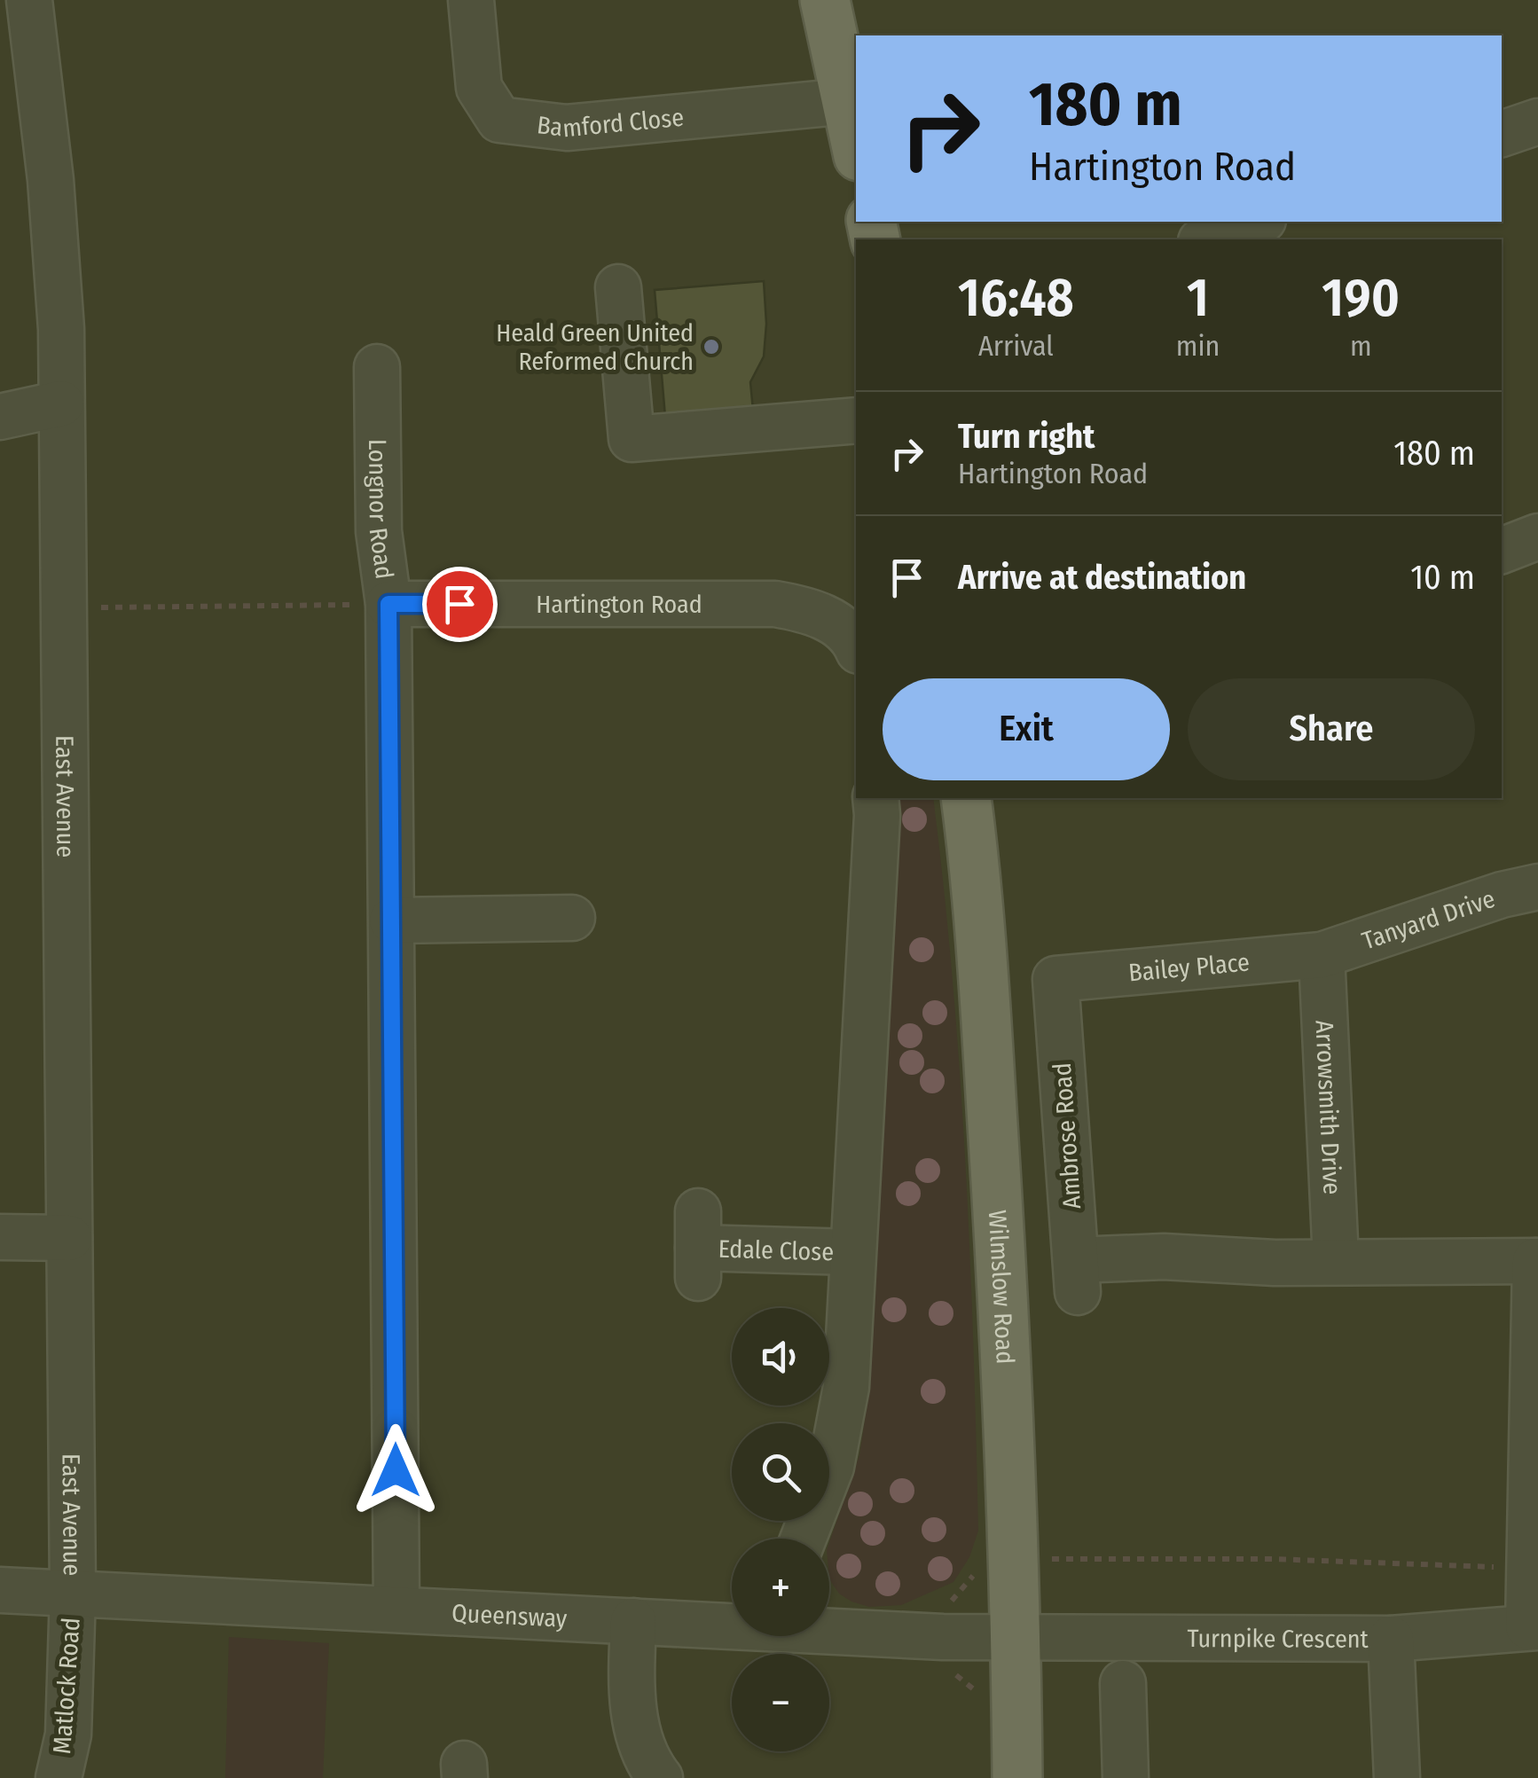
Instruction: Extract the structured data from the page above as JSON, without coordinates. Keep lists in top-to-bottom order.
{
  "streets": {
    "main road": ["Wilmslow Road"],
    "street": [
      "Bamford Close",
      "Longnor Road",
      "Hartington Road",
      "East Avenue",
      "Tanyard Drive",
      "Bailey Place",
      "Arrowsmith Drive",
      "Ambrose Road",
      "Edale Close",
      "Queensway",
      "Turnpike Crescent",
      "Matlock Road"
    ]
  },
  "crossings": [
    ["Longnor Road", "Hartington Road"],
    ["Longnor Road", "Queensway"],
    ["East Avenue", "Queensway"],
    ["East Avenue", "Matlock Road"],
    ["Tanyard Drive", "Bailey Place"],
    ["Tanyard Drive", "Arrowsmith Drive"],
    ["Bailey Place", "Arrowsmith Drive"],
    ["Bailey Place", "Ambrose Road"],
    ["Arrowsmith Drive", "Ambrose Road"],
    ["Wilmslow Road", "Queensway"],
    ["Wilmslow Road", "Turnpike Crescent"],
    ["Queensway", "Turnpike Crescent"],
    ["Queensway", "Matlock Road"]
  ],
  "places": ["Heald Green United Reformed Church"],
  "page": {
    "turn": ["180 m", "Hartington Road"],
    "eta": [
      "16:48",
      "Arrival",
      "1",
      "min",
      "190",
      "m"
    ],
    "list": [
      {
        "name": "Turn right",
        "note": "Hartington Road",
        "value": "180 m"
      },
      {
        "name": "Arrive at destination",
        "value": "10 m"
      }
    ],
    "buttons": ["Exit", "Share"],
    "map_buttons": ["+", "−"]
  }
}
